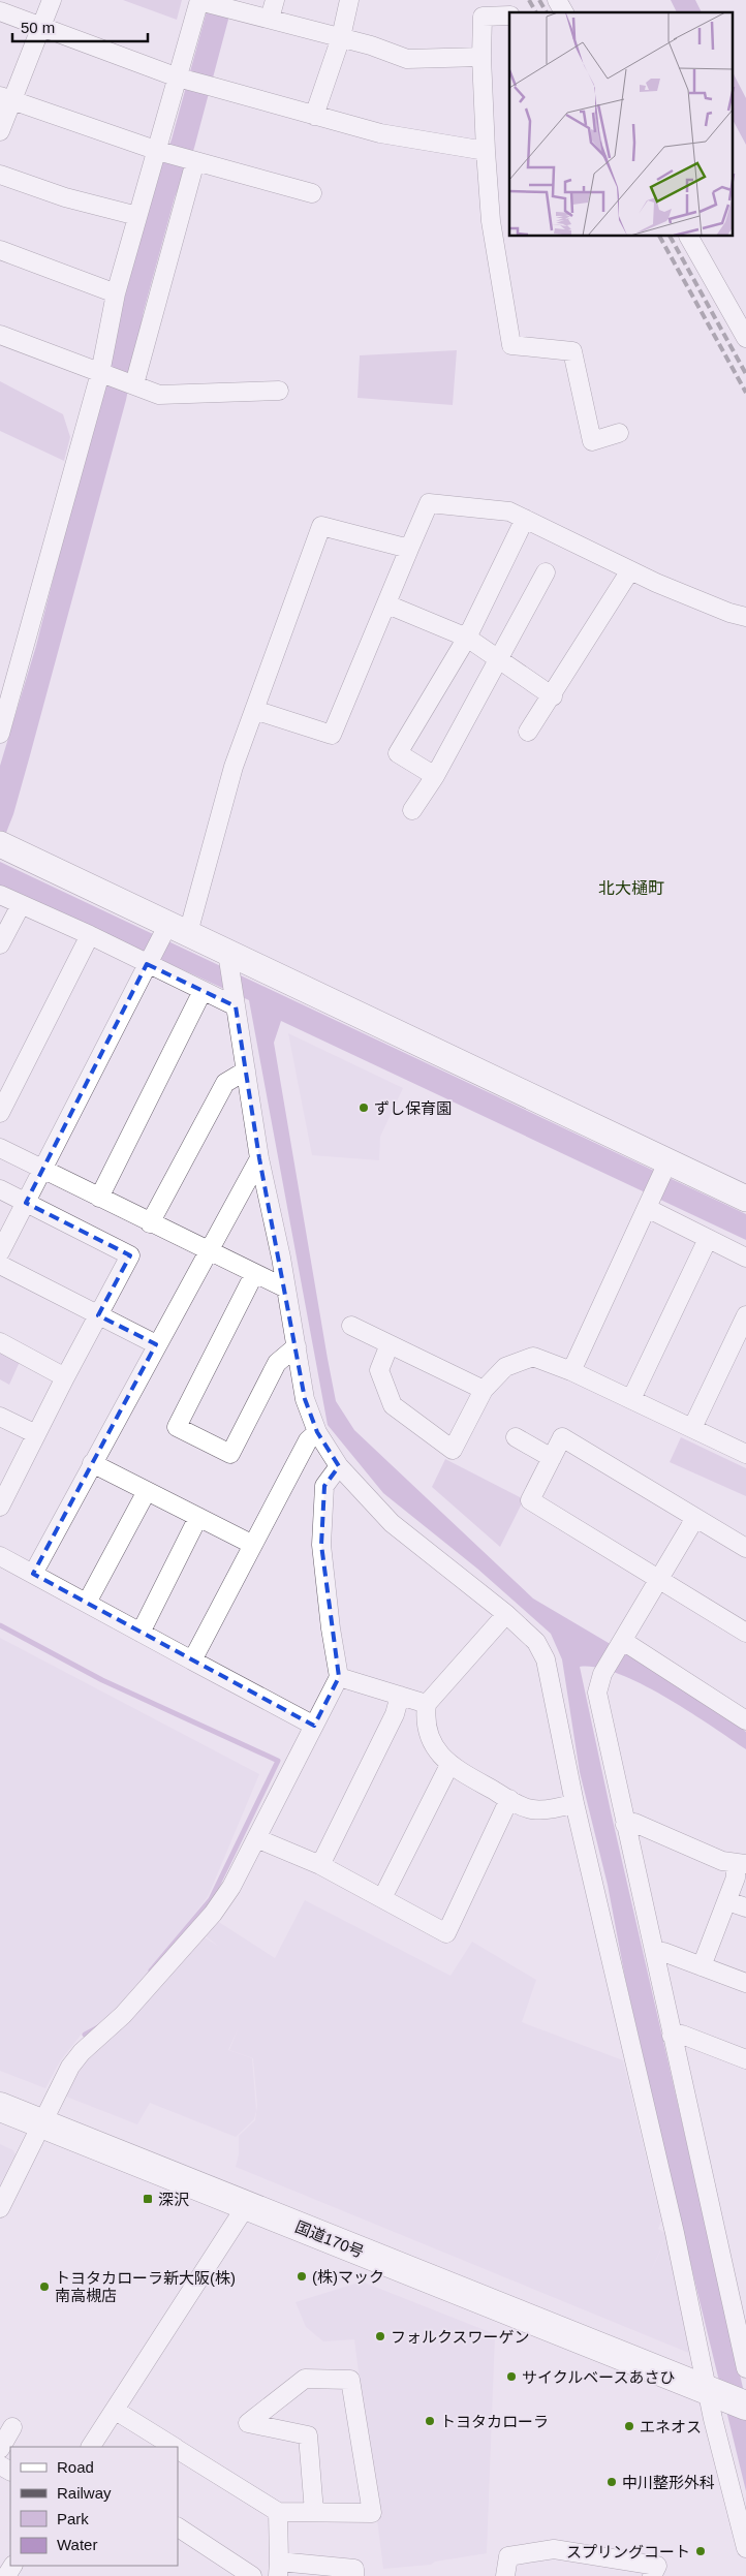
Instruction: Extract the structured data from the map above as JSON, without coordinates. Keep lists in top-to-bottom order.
{
  "streets": {
    "highway": ["国道170号"]
  },
  "districts": ["北大樋町"],
  "places": {
    "other": [
      "ずし保育園",
      "(株)マック",
      "トヨタカローラ新大阪(株) 南高槻店",
      "フォルクスワーゲン",
      "サイクルベースあさひ",
      "トヨタカローラ",
      "エネオス",
      "中川整形外科",
      "スプリングコート"
    ],
    "transit": ["深沢"]
  },
  "legend": [
    "Road",
    "Railway",
    "Park",
    "Water"
  ],
  "scale_bar": "50 m"
}
